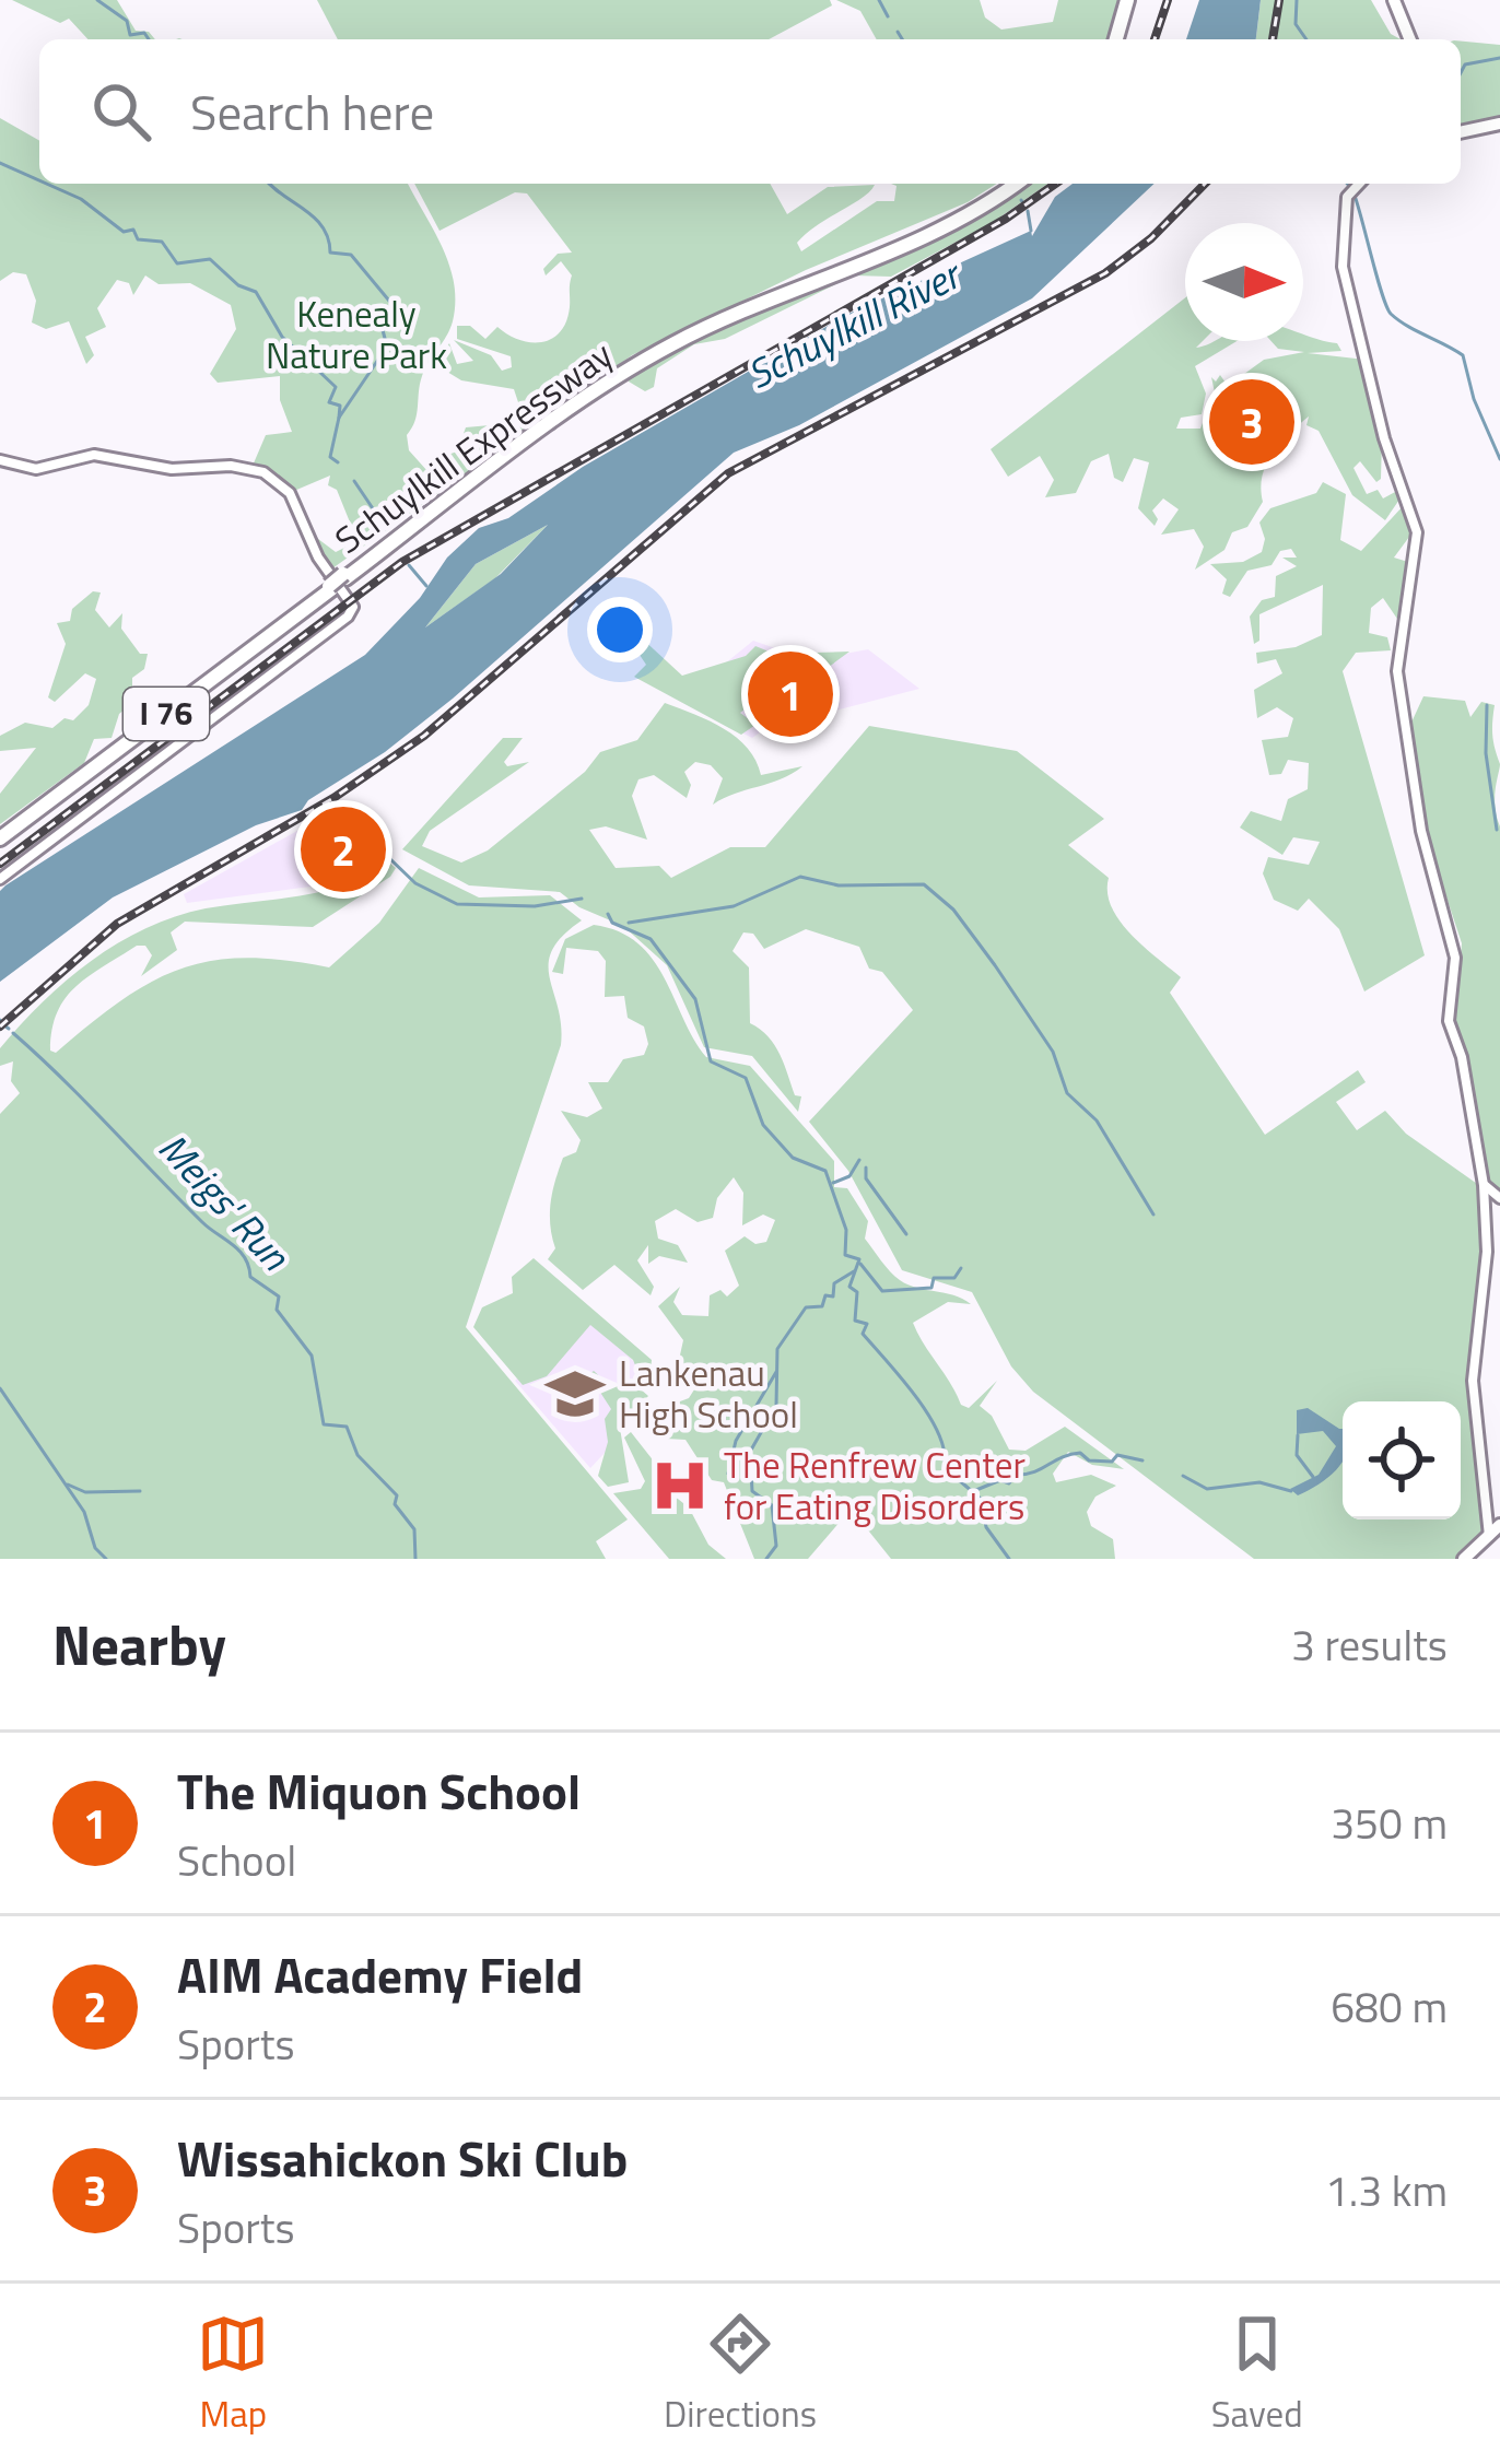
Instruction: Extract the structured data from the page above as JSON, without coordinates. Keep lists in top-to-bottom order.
{
  "streets": {
    "highway": ["Schuylkill Expressway", "I 76"]
  },
  "water": ["Schuylkill River", "Meigs' Run"],
  "parks": ["Kenealy Nature Park"],
  "places": {
    "school or university": ["Lankenau High School"],
    "hospital": ["The Renfrew Center for Eating Disorders"]
  },
  "north": "right",
  "page": {
    "search": "Search here",
    "pins": ["3", "1", "2"],
    "heading": ["Nearby", "3 results"],
    "list": [
      {
        "mark": "1",
        "name": "The Miquon School",
        "note": "School",
        "value": "350 m"
      },
      {
        "mark": "2",
        "name": "AIM Academy Field",
        "note": "Sports",
        "value": "680 m"
      },
      {
        "mark": "3",
        "name": "Wissahickon Ski Club",
        "note": "Sports",
        "value": "1.3 km"
      }
    ],
    "nav": ["Map", "Directions", "Saved"]
  }
}
